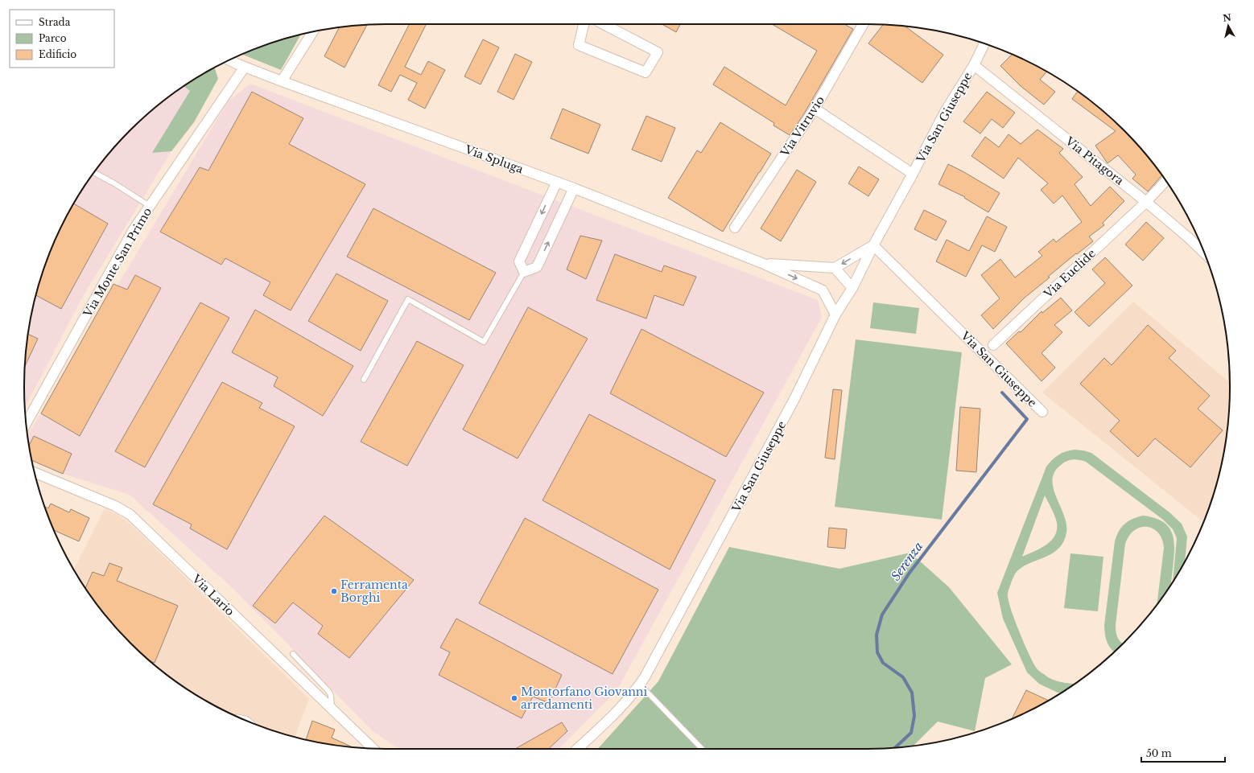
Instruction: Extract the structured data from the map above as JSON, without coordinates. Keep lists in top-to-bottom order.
{
  "streets": {
    "street": [
      "Via San Giuseppe",
      "Via Vitruvio",
      "Via Spluga",
      "Via Pitagora",
      "Via Monte San Primo",
      "Via Euclide",
      "Via Lario"
    ]
  },
  "crossings": [
    ["Via San Giuseppe", "Via Spluga"],
    ["Via San Giuseppe", "Via Pitagora"],
    ["Via Spluga", "Via Monte San Primo"],
    ["Via Pitagora", "Via Euclide"]
  ],
  "water": ["Serenza"],
  "places": ["Ferramenta Borghi", "Montorfano Giovanni arredamenti"],
  "legend": ["Strada", "Parco", "Edificio"],
  "scale_bar": "50 m",
  "north": "top"
}
